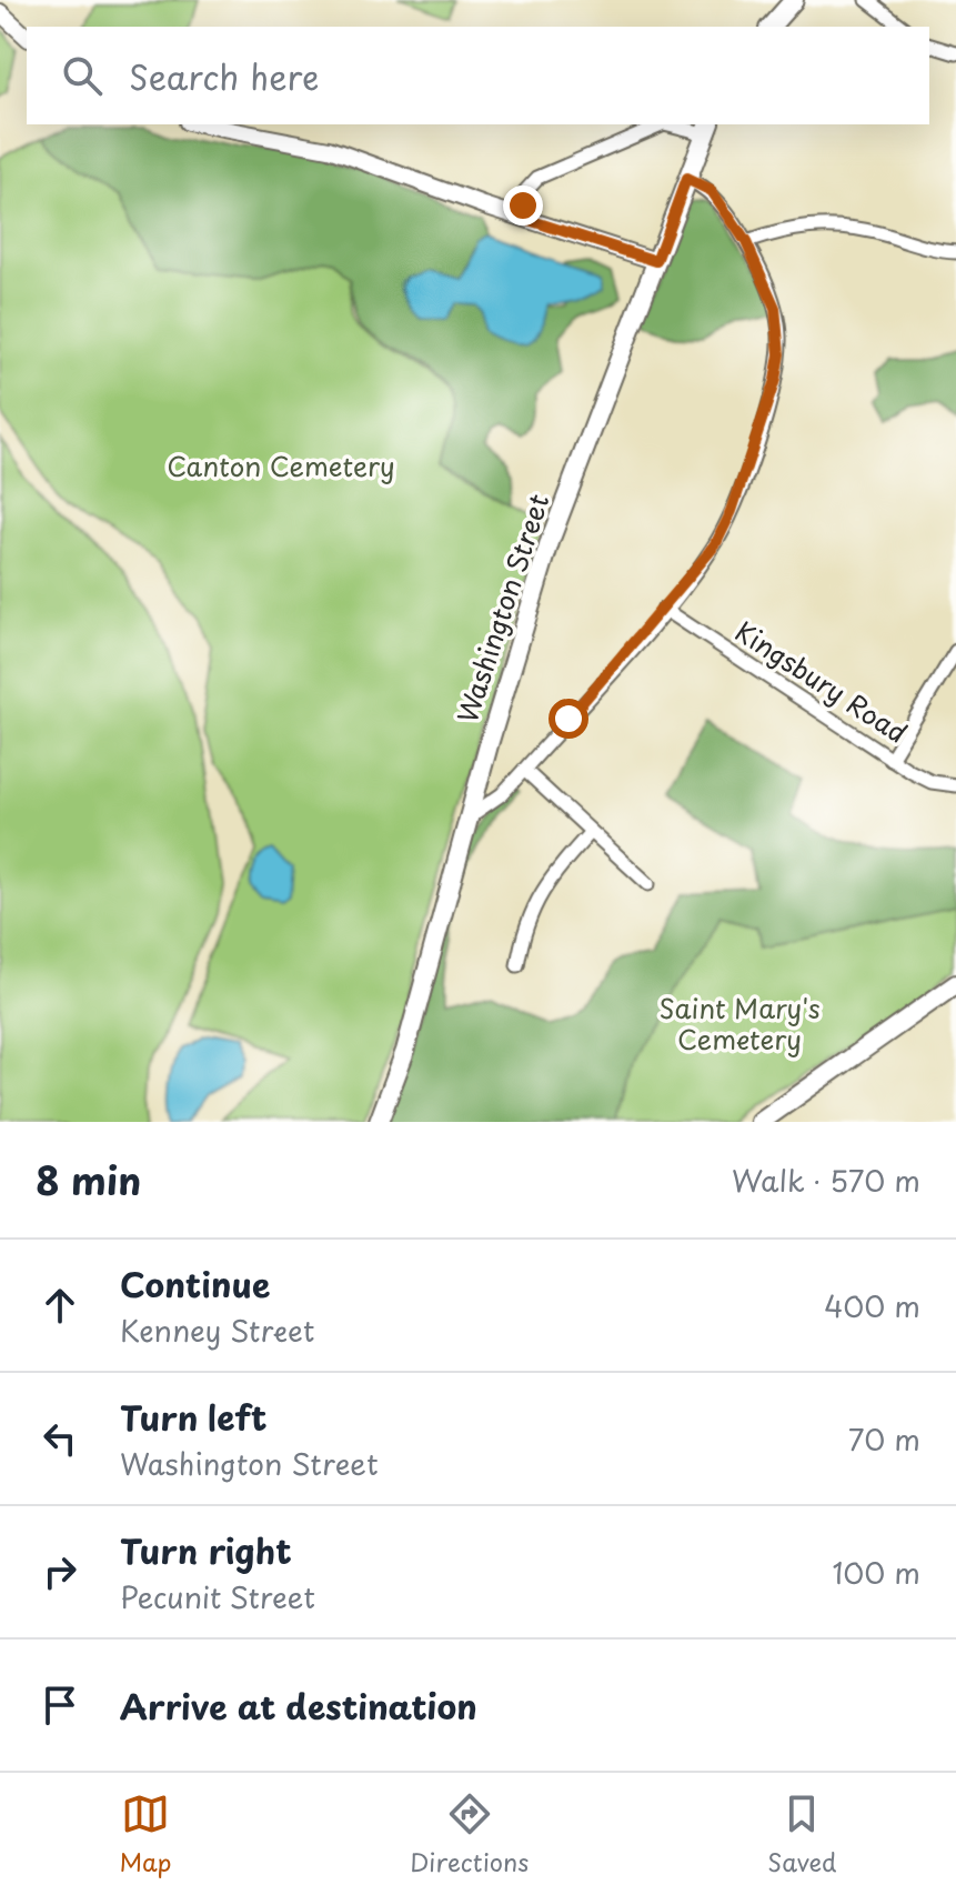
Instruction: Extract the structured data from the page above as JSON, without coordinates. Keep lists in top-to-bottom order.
{
  "streets": {
    "main road": ["Washington Street"],
    "street": ["Kingsbury Road"]
  },
  "parks": ["Canton Cemetery", "Saint Mary's Cemetery"],
  "page": {
    "search": "Search here",
    "heading": ["8 min", "Walk · 570 m"],
    "list": [
      ["Continue", "Kenney Street", "400 m"],
      ["Turn left", "Washington Street", "70 m"],
      ["Turn right", "Pecunit Street", "100 m"],
      "Arrive at destination"
    ],
    "nav": ["Map", "Directions", "Saved"]
  }
}
